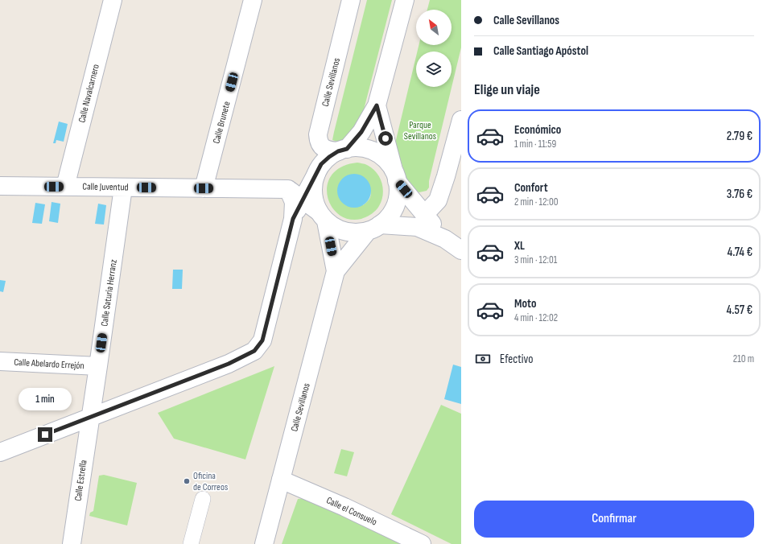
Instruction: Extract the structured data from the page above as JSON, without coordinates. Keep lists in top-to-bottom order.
{
  "streets": {
    "street": [
      "Calle Sevillanos",
      "Calle Navalcarnero",
      "Calle Brunete",
      "Calle Juventud",
      "Calle Saturia Herranz",
      "Calle Abelardo Errejón",
      "Calle Estrella",
      "Calle el Consuelo"
    ]
  },
  "crossings": [
    ["Calle Sevillanos", "Calle el Consuelo"],
    ["Calle Navalcarnero", "Calle Juventud"],
    ["Calle Brunete", "Calle Juventud"],
    ["Calle Juventud", "Calle Saturia Herranz"],
    ["Calle Saturia Herranz", "Calle Abelardo Errejón"],
    ["Calle Saturia Herranz", "Calle Estrella"]
  ],
  "parks": ["Parque Sevillanos"],
  "places": ["Oficina de Correos"],
  "north": "top left",
  "page": {
    "banner": ["Calle Sevillanos", "Calle Santiago Apóstol"],
    "heading": "Elige un viaje",
    "list": [
      {
        "name": "Económico",
        "note": "1 min · 11:59",
        "value": "2.79 €"
      },
      {
        "name": "Confort",
        "note": "2 min · 12:00",
        "value": "3.76 €"
      },
      {
        "name": "XL",
        "note": "3 min · 12:01",
        "value": "4.74 €"
      },
      {
        "name": "Moto",
        "note": "4 min · 12:02",
        "value": "4.57 €"
      }
    ],
    "pay": ["Efectivo", "210 m"],
    "bubble": "1 min",
    "buttons": "Confirmar"
  }
}
